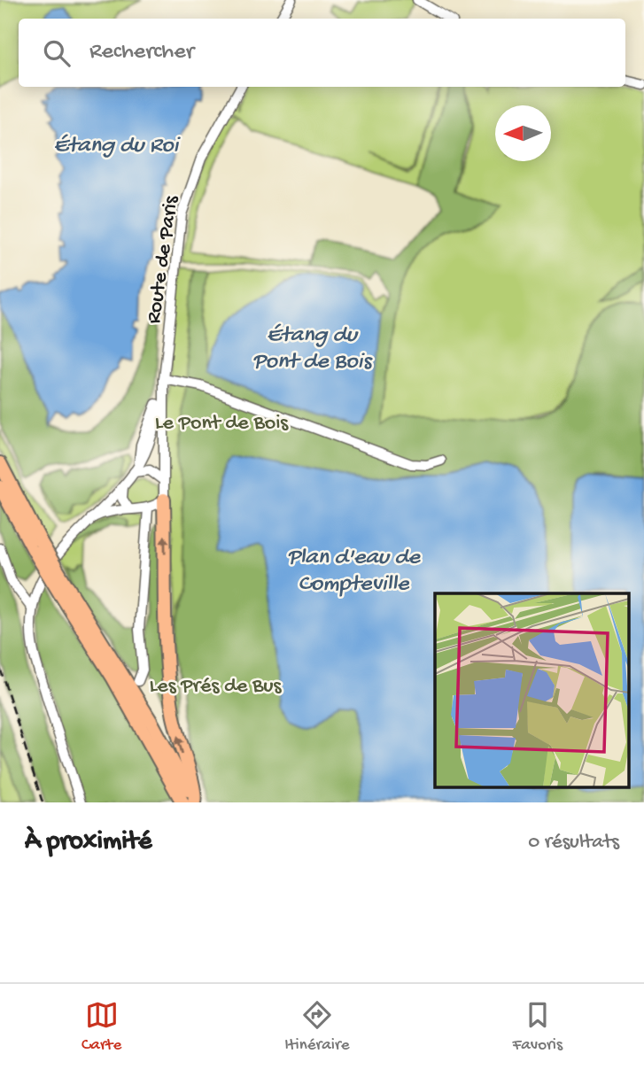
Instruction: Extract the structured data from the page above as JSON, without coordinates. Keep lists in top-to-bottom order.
{
  "streets": {
    "street": ["Route de Paris"]
  },
  "water": ["Étang du Roi", "Étang du Pont de Bois", "Plan d'eau de Compteville"],
  "parks": ["Le Pont de Bois", "Les Prés de Bus"],
  "north": "left",
  "page": {
    "search": "Rechercher",
    "heading": ["À proximité", "0 résultats"],
    "nav": ["Carte", "Itinéraire", "Favoris"]
  }
}
